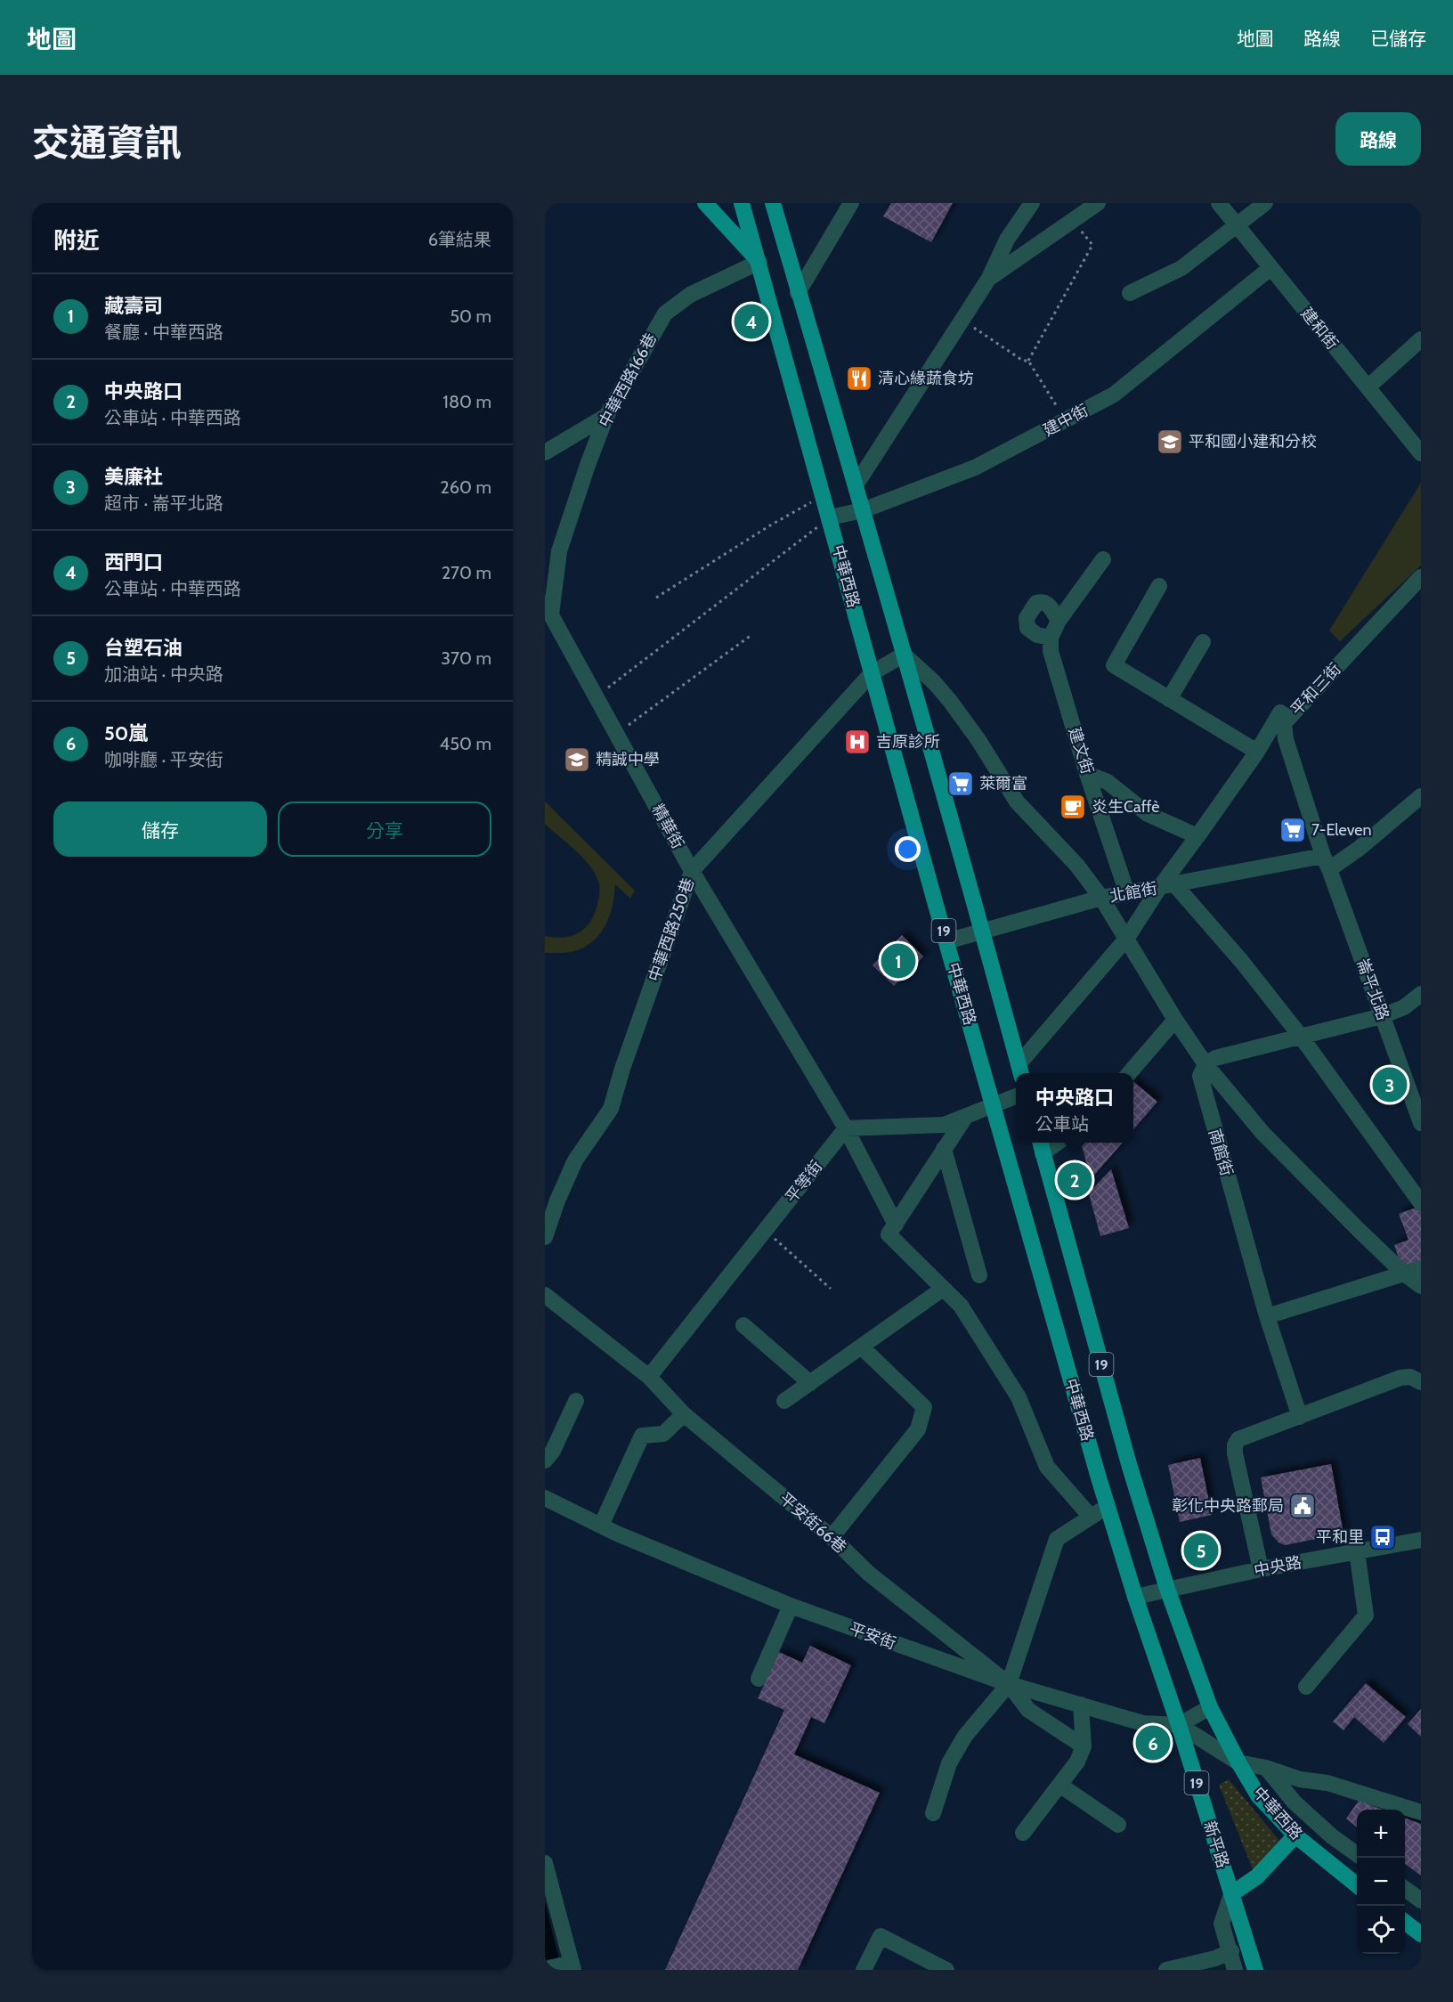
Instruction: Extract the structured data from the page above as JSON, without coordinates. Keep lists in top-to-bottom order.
{
  "streets": {
    "main road": ["中華西路", "19", "新平路"],
    "street": [
      "建和街",
      "中華西路166巷",
      "建中街",
      "平和三街",
      "建文街",
      "精華街",
      "北館街",
      "中華西路250巷",
      "崙平北路",
      "南館街",
      "平等街",
      "平安街66巷",
      "中央路",
      "平安街"
    ]
  },
  "crossings": [
    ["建和街", "建中街"],
    ["中華西路166巷", "中華西路"],
    ["中華西路166巷", "精華街"],
    ["建中街", "中華西路"],
    ["建中街", "19"],
    ["中華西路", "北館街"],
    ["中華西路", "中華西路250巷"],
    ["中華西路", "中央路"],
    ["中華西路", "新平路"],
    ["平和三街", "北館街"],
    ["平和三街", "崙平北路"],
    ["建文街", "北館街"],
    ["精華街", "中華西路250巷"],
    ["精華街", "平等街"],
    ["北館街", "19"],
    ["北館街", "崙平北路"],
    ["中華西路250巷", "19"],
    ["平等街", "平安街66巷"],
    ["平安街66巷", "平安街"],
    ["中央路", "新平路"],
    ["平安街", "新平路"]
  ],
  "places": {
    "restaurant": ["清心緣蔬食坊"],
    "school or university": ["平和國小建和分校", "精誠中學"],
    "hospital": ["吉原診所"],
    "supermarket": ["萊爾富", "7-Eleven"],
    "cafe": ["炎生Caffè"],
    "public building": ["彰化中央路郵局"],
    "bus stop": ["平和里"]
  },
  "page": {
    "header": "地圖",
    "nav": ["地圖", "路線", "已儲存"],
    "title": "交通資訊",
    "buttons": [
      "路線",
      ["儲存", "分享"]
    ],
    "heading": ["附近", "6筆結果"],
    "list": [
      {
        "mark": "1",
        "name": "藏壽司",
        "note": "餐廳 · 中華西路",
        "value": "50 m"
      },
      {
        "mark": "2",
        "name": "中央路口",
        "note": "公車站 · 中華西路",
        "value": "180 m"
      },
      {
        "mark": "3",
        "name": "美廉社",
        "note": "超市 · 崙平北路",
        "value": "260 m"
      },
      {
        "mark": "4",
        "name": "西門口",
        "note": "公車站 · 中華西路",
        "value": "270 m"
      },
      {
        "mark": "5",
        "name": "台塑石油",
        "note": "加油站 · 中央路",
        "value": "370 m"
      },
      {
        "mark": "6",
        "name": "50嵐",
        "note": "咖啡廳 · 平安街",
        "value": "450 m"
      }
    ],
    "pins": [
      "4",
      "1",
      "3",
      "2",
      "5",
      "6"
    ],
    "popup": ["中央路口", "公車站"],
    "map_buttons": ["+", "−"]
  }
}
